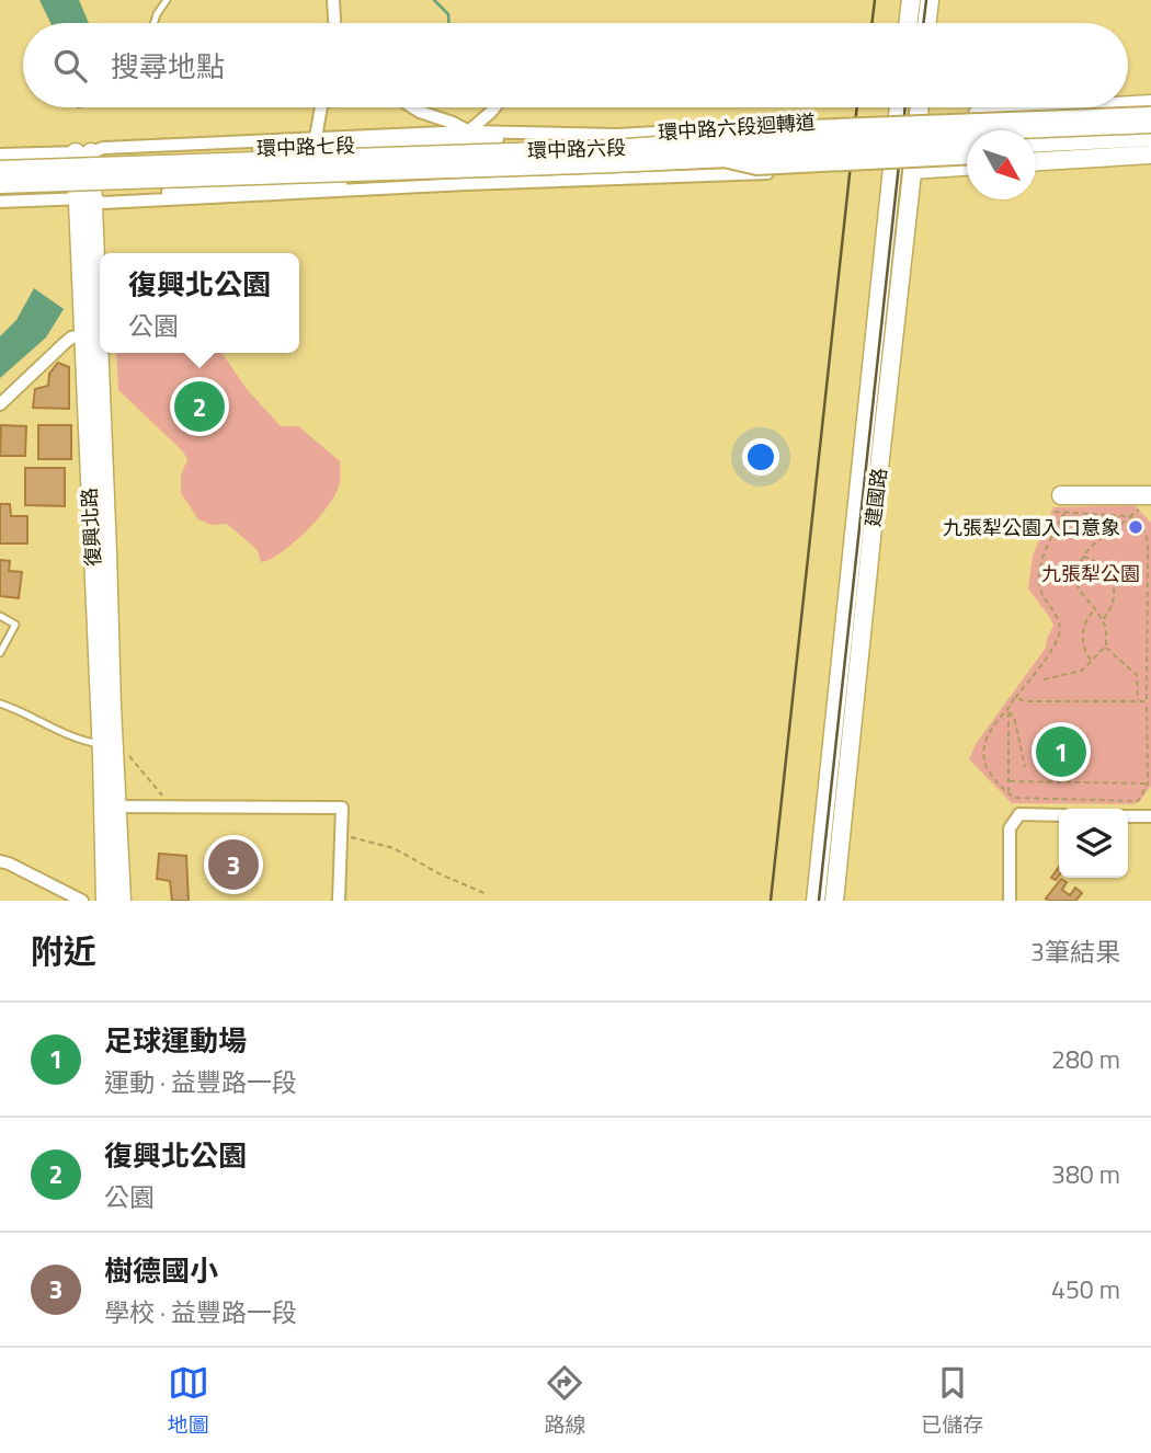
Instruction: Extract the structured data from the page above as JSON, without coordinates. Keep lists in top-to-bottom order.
{
  "streets": {
    "street": [
      "環中路六段迴轉道",
      "環中路七段",
      "環中路六段",
      "建國路",
      "復興北路"
    ]
  },
  "crossings": [
    ["環中路六段迴轉道", "環中路七段"],
    ["環中路六段迴轉道", "環中路六段"],
    ["環中路七段", "環中路六段"],
    ["環中路七段", "復興北路"],
    ["環中路六段", "復興北路"]
  ],
  "parks": ["九張犁公園"],
  "places": ["九張犁公園入口意象"],
  "north": "bottom right",
  "page": {
    "search": "搜尋地點",
    "popup": ["復興北公園", "公園"],
    "pins": ["2", "1", "3"],
    "heading": ["附近", "3筆結果"],
    "list": [
      {
        "mark": "1",
        "name": "足球運動場",
        "note": "運動 · 益豐路一段",
        "value": "280 m"
      },
      {
        "mark": "2",
        "name": "復興北公園",
        "note": "公園",
        "value": "380 m"
      },
      {
        "mark": "3",
        "name": "樹德國小",
        "note": "學校 · 益豐路一段",
        "value": "450 m"
      }
    ],
    "nav": ["地圖", "路線", "已儲存"]
  }
}
